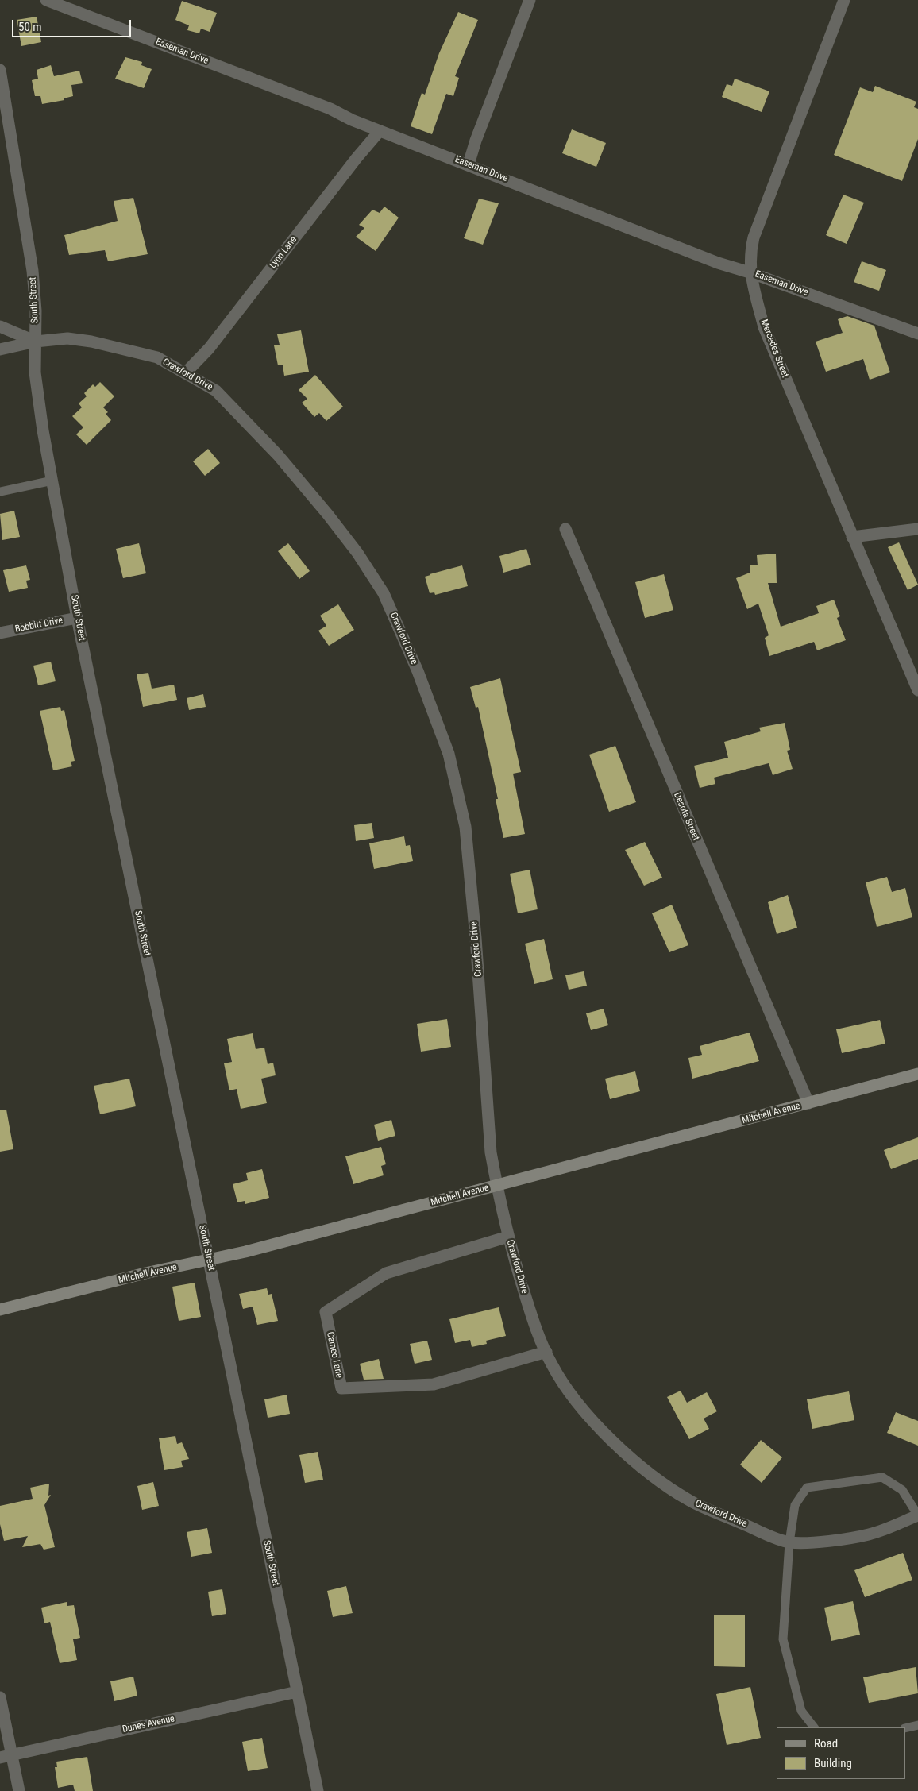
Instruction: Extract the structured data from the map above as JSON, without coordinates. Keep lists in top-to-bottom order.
{
  "streets": {
    "street": [
      "Easeman Drive",
      "Lynn Lane",
      "South Street",
      "Mercedes Street",
      "Crawford Drive",
      "Bobbitt Drive",
      "Desota Street",
      "Mitchell Avenue",
      "Cameo Lane",
      "Dunes Avenue"
    ]
  },
  "crossings": [
    ["Easeman Drive", "Lynn Lane"],
    ["Easeman Drive", "Mercedes Street"],
    ["Lynn Lane", "Crawford Drive"],
    ["South Street", "Crawford Drive"],
    ["South Street", "Bobbitt Drive"],
    ["South Street", "Mitchell Avenue"],
    ["South Street", "Dunes Avenue"],
    ["Crawford Drive", "Mitchell Avenue"],
    ["Crawford Drive", "Cameo Lane"],
    ["Desota Street", "Mitchell Avenue"]
  ],
  "legend": ["Road", "Building"],
  "scale_bar": "50 m"
}
